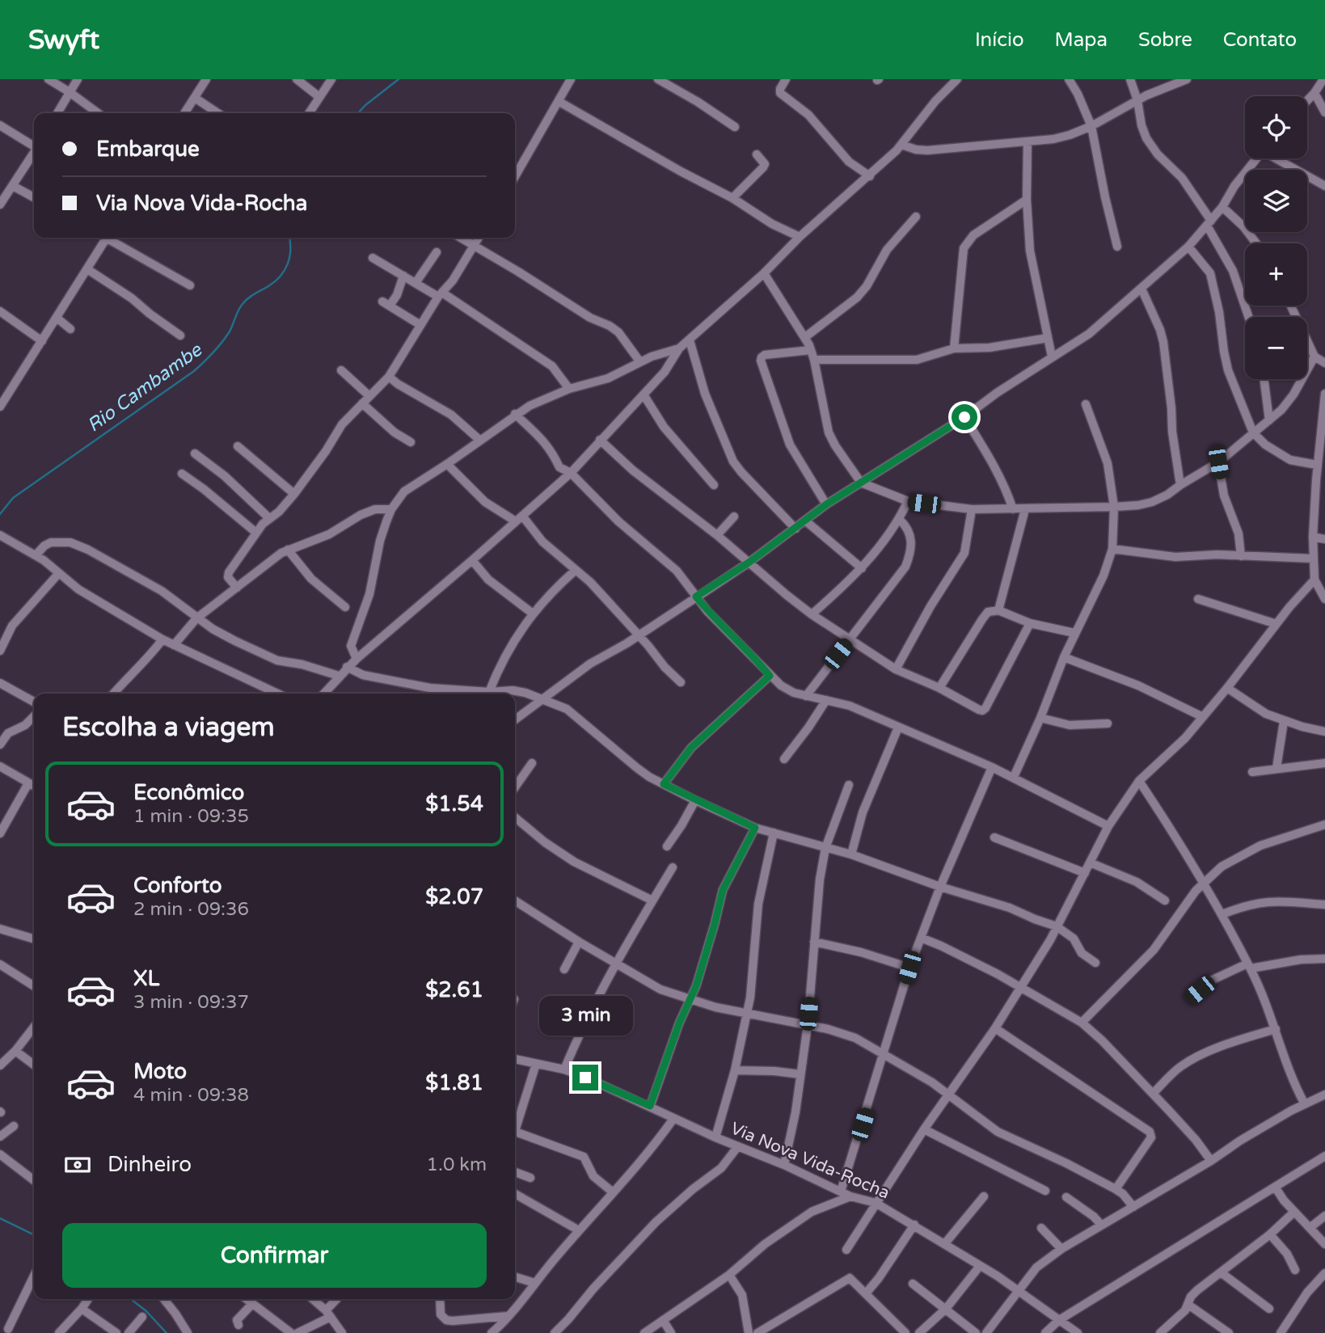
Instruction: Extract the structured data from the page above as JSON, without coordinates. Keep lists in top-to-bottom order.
{
  "streets": {
    "street": ["Via Nova Vida-Rocha"]
  },
  "water": ["Rio Cambambe"],
  "page": {
    "header": "Swyft",
    "nav": [
      "Início",
      "Mapa",
      "Sobre",
      "Contato"
    ],
    "map_buttons": ["+", "−"],
    "banner": ["Embarque", "Via Nova Vida-Rocha"],
    "heading": "Escolha a viagem",
    "list": [
      {
        "name": "Econômico",
        "note": "1 min · 09:35",
        "value": "$1.54"
      },
      {
        "name": "Conforto",
        "note": "2 min · 09:36",
        "value": "$2.07"
      },
      {
        "name": "XL",
        "note": "3 min · 09:37",
        "value": "$2.61"
      },
      {
        "name": "Moto",
        "note": "4 min · 09:38",
        "value": "$1.81"
      }
    ],
    "bubble": "3 min",
    "pay": ["Dinheiro", "1.0 km"],
    "buttons": "Confirmar"
  }
}
